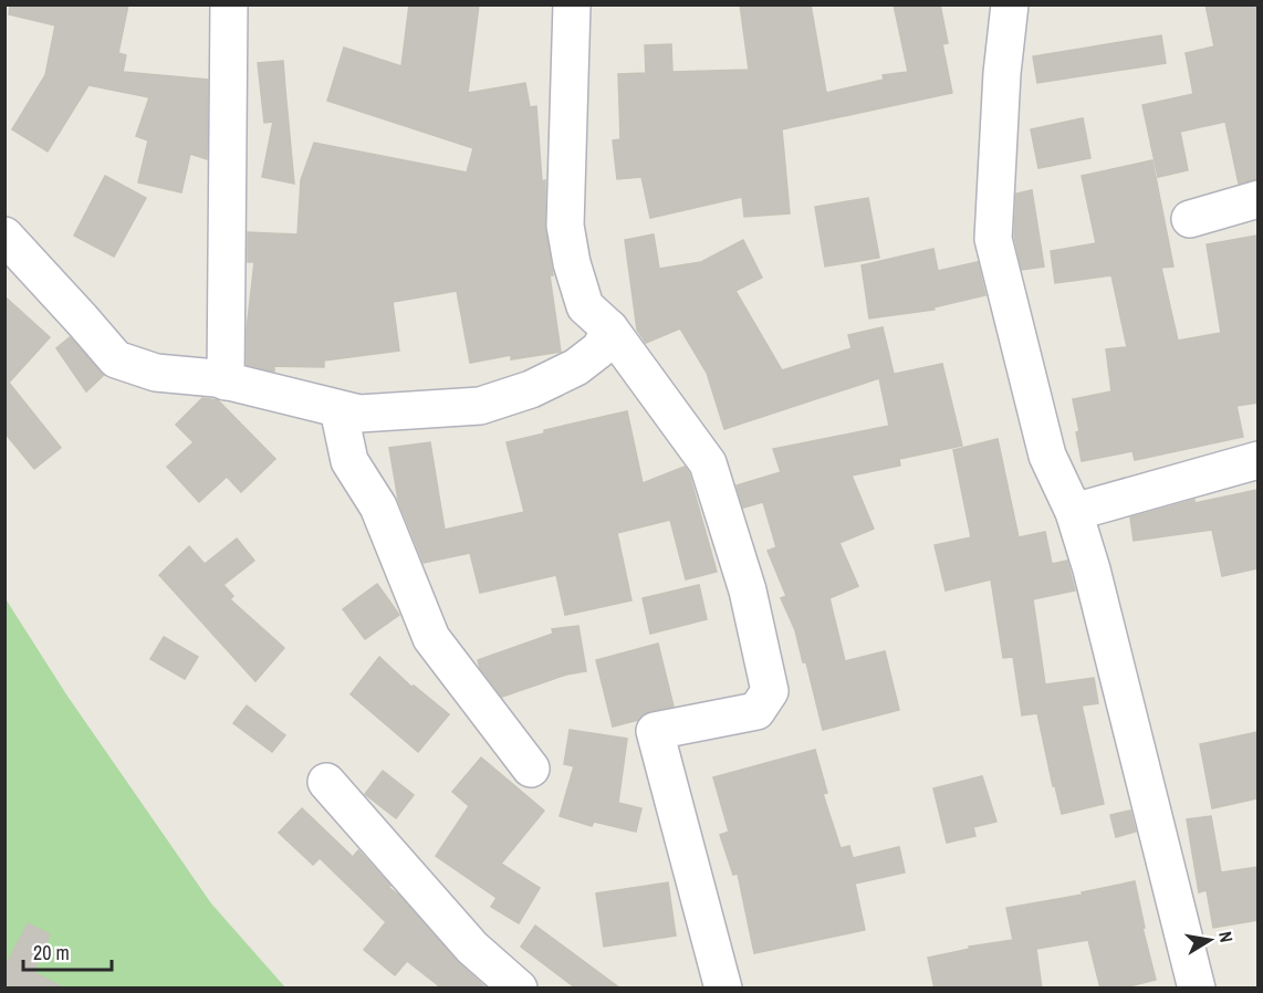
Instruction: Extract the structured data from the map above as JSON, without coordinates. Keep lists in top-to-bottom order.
{
  "scale_bar": "20 m",
  "north": "right"
}
